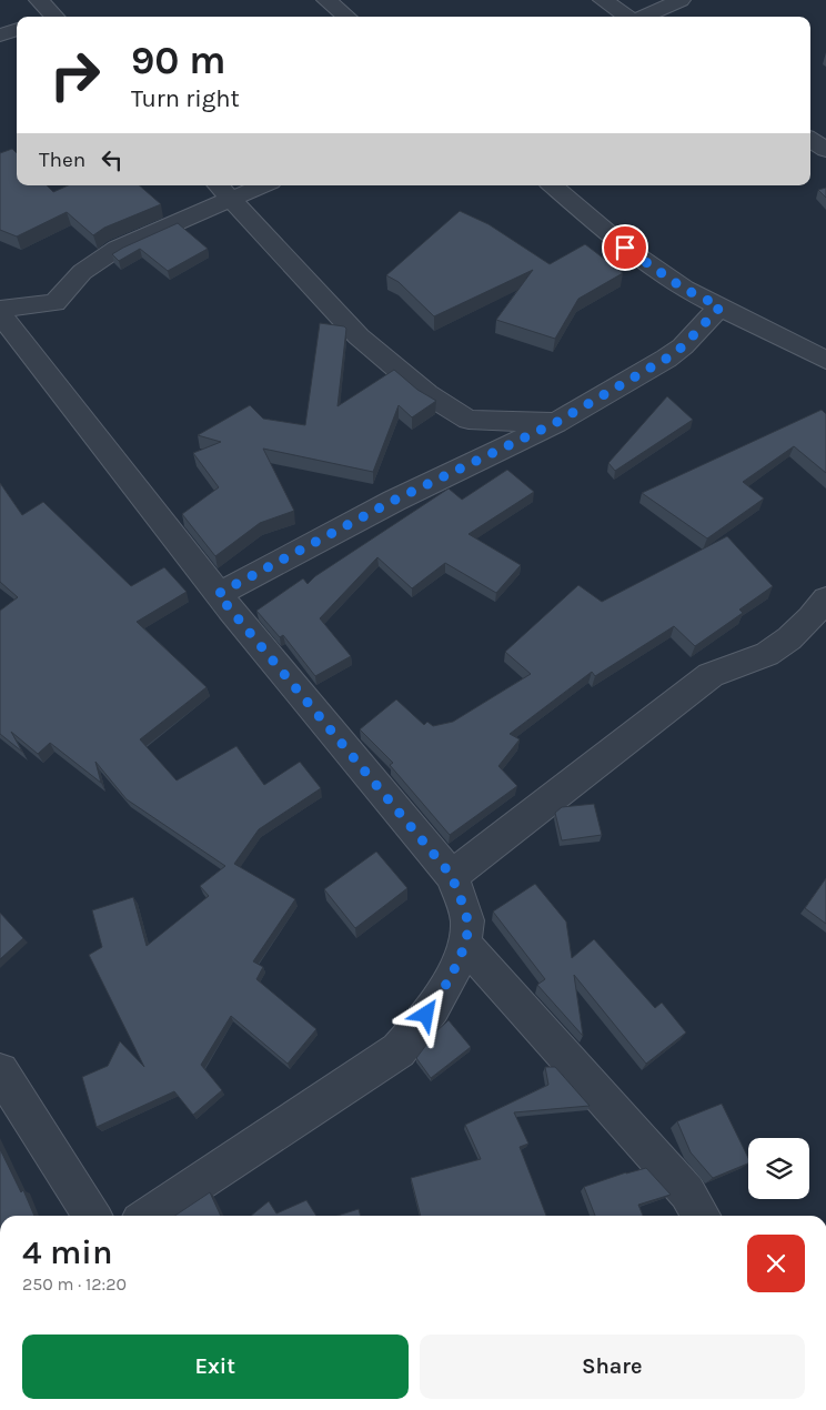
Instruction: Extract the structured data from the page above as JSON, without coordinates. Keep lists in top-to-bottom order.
{
  "page": {
    "turn": ["90 m", "Turn right"],
    "then": "Then",
    "heading": ["4 min", "250 m · 12:20"],
    "buttons": ["Exit", "Share"]
  }
}
